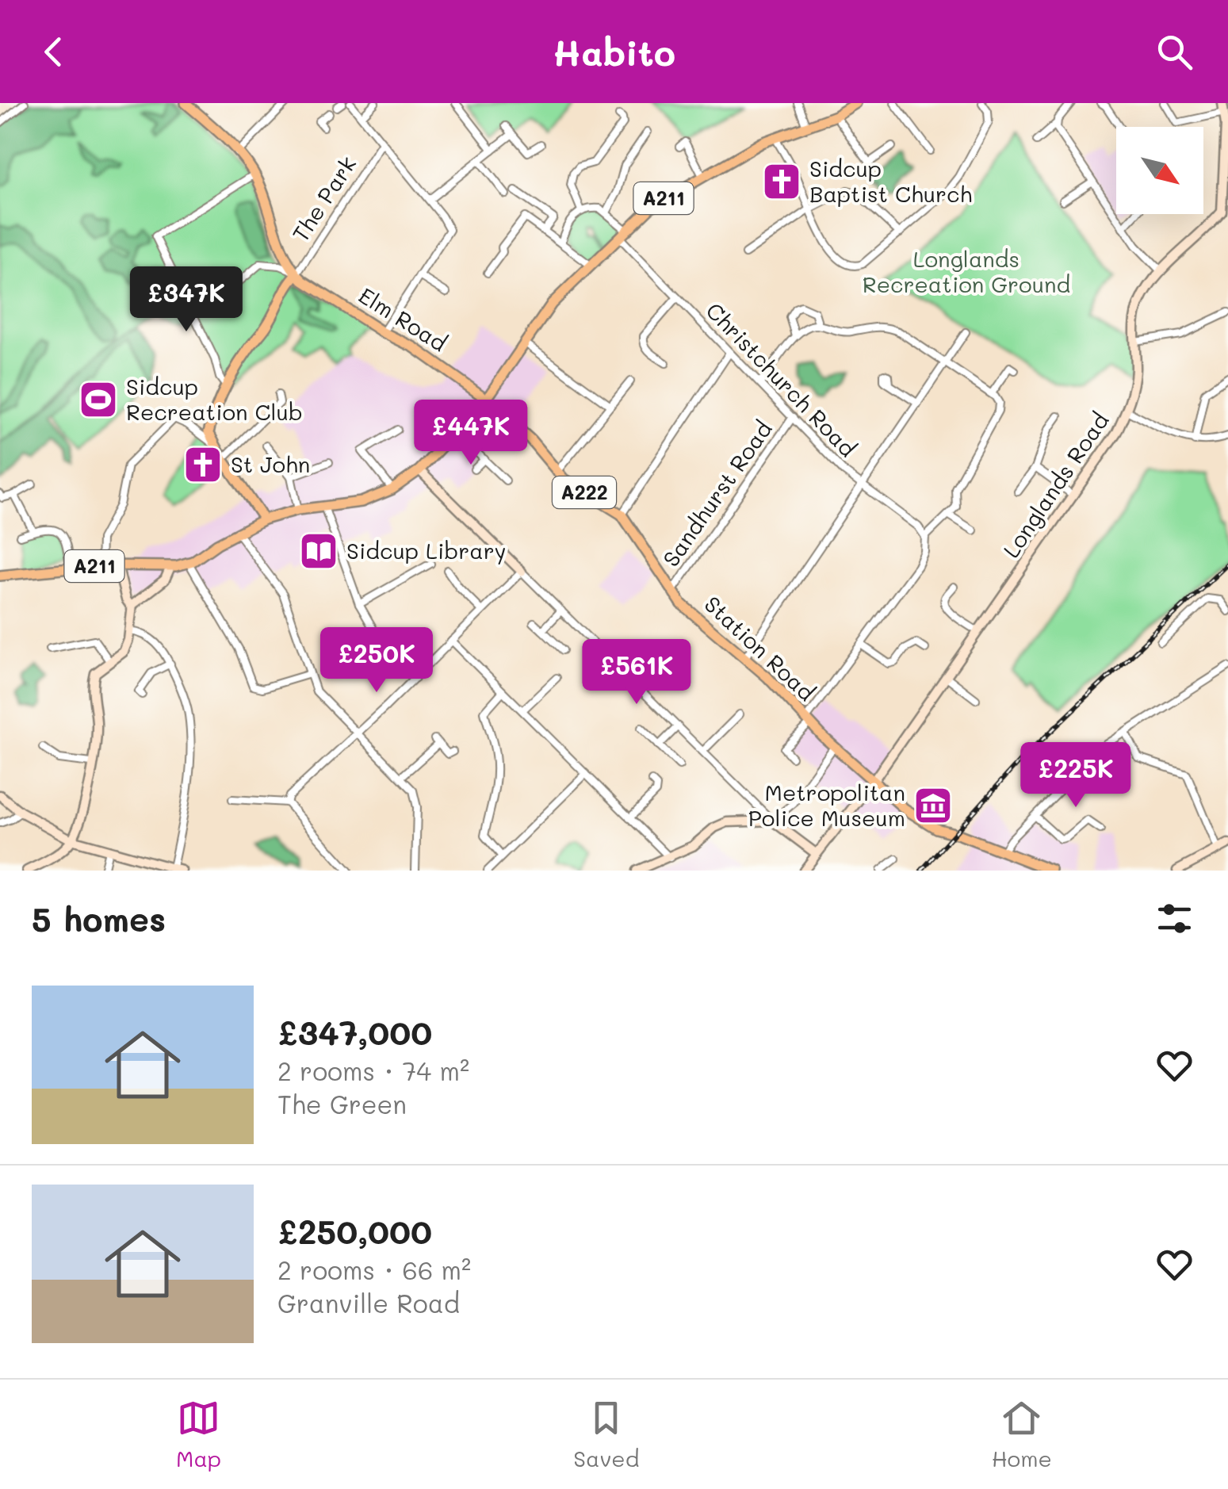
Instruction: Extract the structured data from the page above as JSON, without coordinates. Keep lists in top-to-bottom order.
{
  "streets": {
    "main road": [
      "A211",
      "Elm Road",
      "A222",
      "Station Road"
    ],
    "street": [
      "The Park",
      "Christchurch Road",
      "Longlands Road",
      "Sandhurst Road"
    ]
  },
  "crossings": [
    ["A211", "Elm Road"],
    ["A211", "Christchurch Road"],
    ["A211", "Station Road"],
    ["The Park", "Elm Road"],
    ["Elm Road", "Station Road"],
    ["Christchurch Road", "Sandhurst Road"],
    ["Longlands Road", "Station Road"],
    ["Sandhurst Road", "Station Road"]
  ],
  "parks": ["Longlands Recreation Ground"],
  "places": {
    "church": ["Sidcup Baptist Church", "St John"],
    "sports": ["Sidcup Recreation Club"],
    "library": ["Sidcup Library"],
    "museum": ["Metropolitan Police Museum"]
  },
  "north": "bottom right",
  "page": {
    "header": "Habito",
    "price": [
      "£347K",
      "£447K",
      "£250K",
      "£561K",
      "£225K"
    ],
    "heading": "5 homes",
    "list": [
      {
        "name": "£347,000",
        "note": "2 rooms · 74 m² · The Green"
      },
      {
        "name": "£250,000",
        "note": "2 rooms · 66 m² · Granville Road"
      }
    ],
    "tabs": ["Map", "Saved", "Home"]
  }
}
